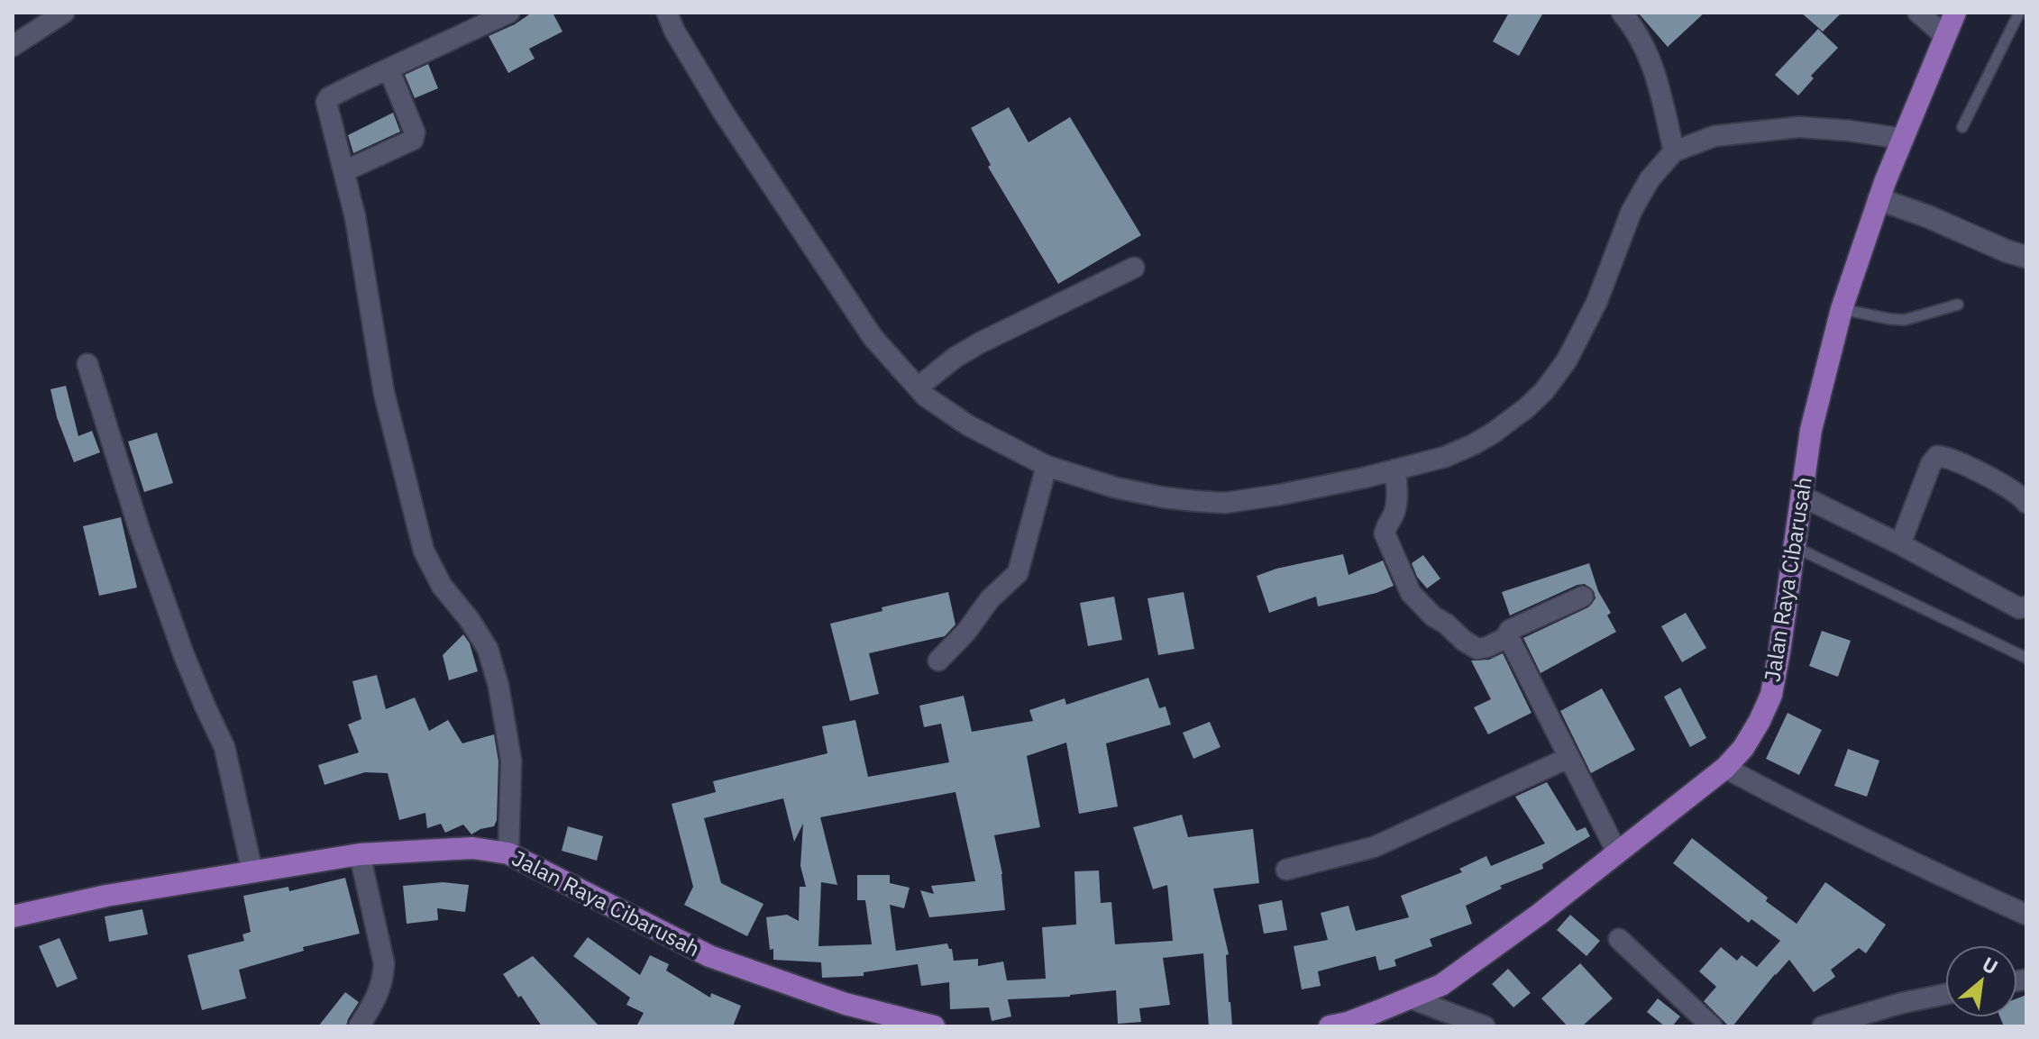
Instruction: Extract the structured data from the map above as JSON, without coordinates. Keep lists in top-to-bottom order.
{
  "streets": {
    "main road": ["Jalan Raya Cibarusah"]
  },
  "north": "top right"
}
